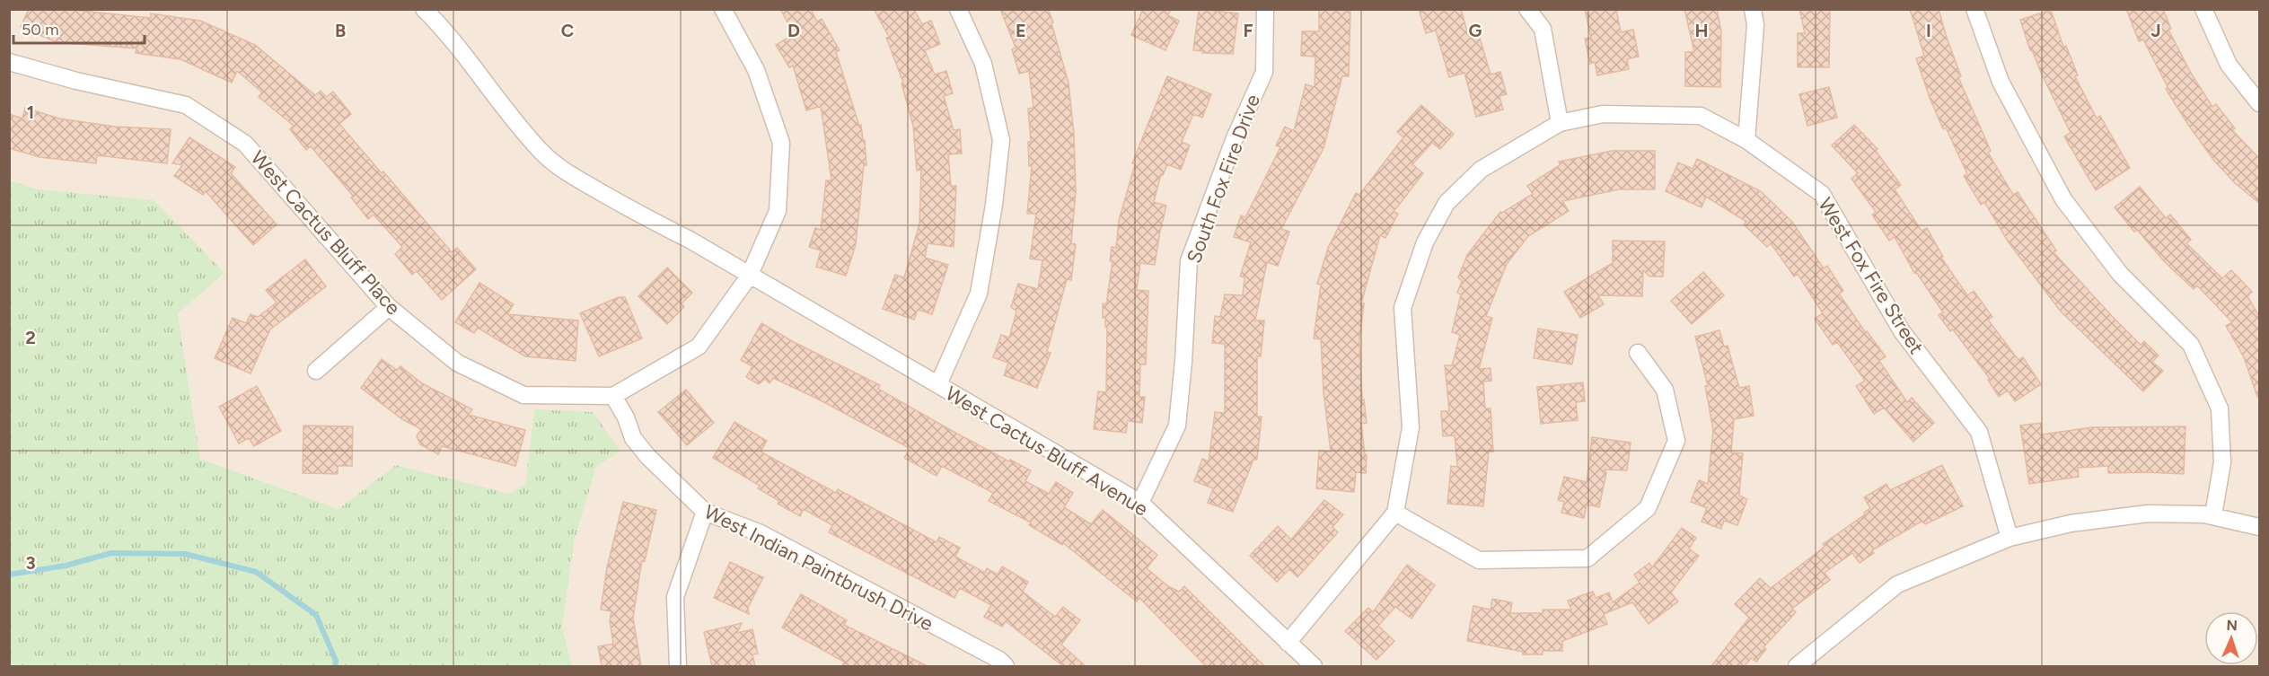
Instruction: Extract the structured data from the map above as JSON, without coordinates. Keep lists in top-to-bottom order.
{
  "streets": {
    "street": [
      "South Fox Fire Drive",
      "West Cactus Bluff Place",
      "West Fox Fire Street",
      "West Cactus Bluff Avenue",
      "West Indian Paintbrush Drive"
    ]
  },
  "crossings": [
    ["South Fox Fire Drive", "West Cactus Bluff Avenue"],
    ["West Cactus Bluff Place", "West Indian Paintbrush Drive"],
    ["West Fox Fire Street", "West Cactus Bluff Avenue"]
  ],
  "scale_bar": "50 m",
  "north": "top",
  "grid": {
    "columns": [
      "B",
      "C",
      "D",
      "E",
      "F",
      "G",
      "H",
      "I",
      "J"
    ],
    "rows": ["1", "2", "3"]
  }
}
